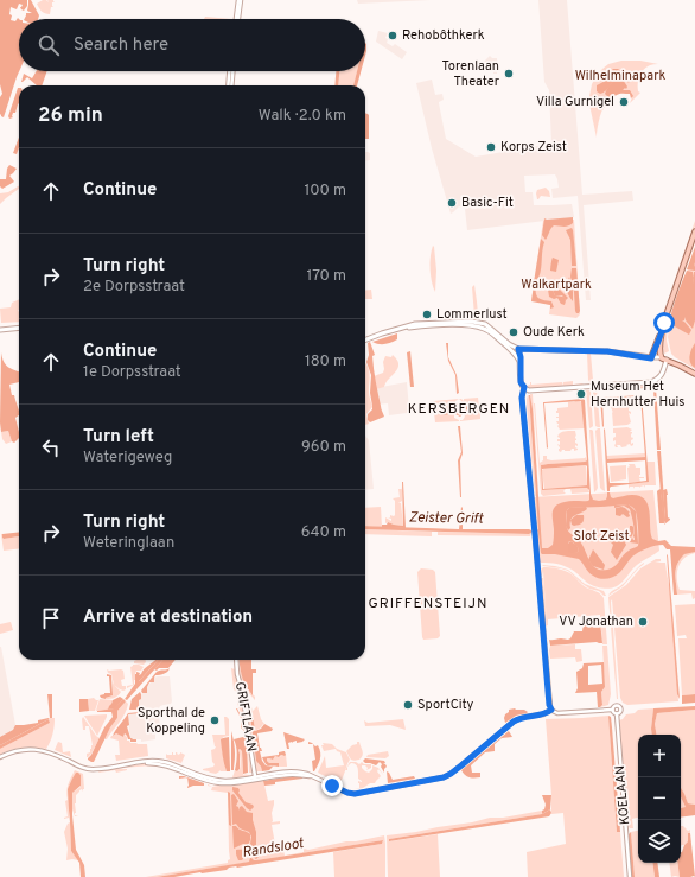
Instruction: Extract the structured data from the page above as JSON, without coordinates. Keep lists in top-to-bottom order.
{
  "streets": {
    "street": ["GRIFTLAAN", "KOELAAN"]
  },
  "districts": ["KERSBERGEN", "GRIFFENSTEIJN"],
  "water": ["Zeister Grift", "Randsloot"],
  "parks": ["Wilhelminapark", "Walkartpark", "Slot Zeist"],
  "places": [
    "Rehobôthkerk",
    "Torenlaan Theater",
    "Villa Gurnigel",
    "Korps Zeist",
    "Basic-Fit",
    "Lommerlust",
    "Oude Kerk",
    "Museum Het Hernhutter Huis",
    "VV Jonathan",
    "SportCity",
    "Sporthal de Koppeling"
  ],
  "page": {
    "search": "Search here",
    "heading": ["26 min", "Walk · 2.0 km"],
    "list": [
      ["Continue", "100 m"],
      ["Turn right", "2e Dorpsstraat", "170 m"],
      ["Continue", "1e Dorpsstraat", "180 m"],
      ["Turn left", "Waterigeweg", "960 m"],
      ["Turn right", "Weteringlaan", "640 m"],
      "Arrive at destination"
    ],
    "map_buttons": ["+", "−"]
  }
}
